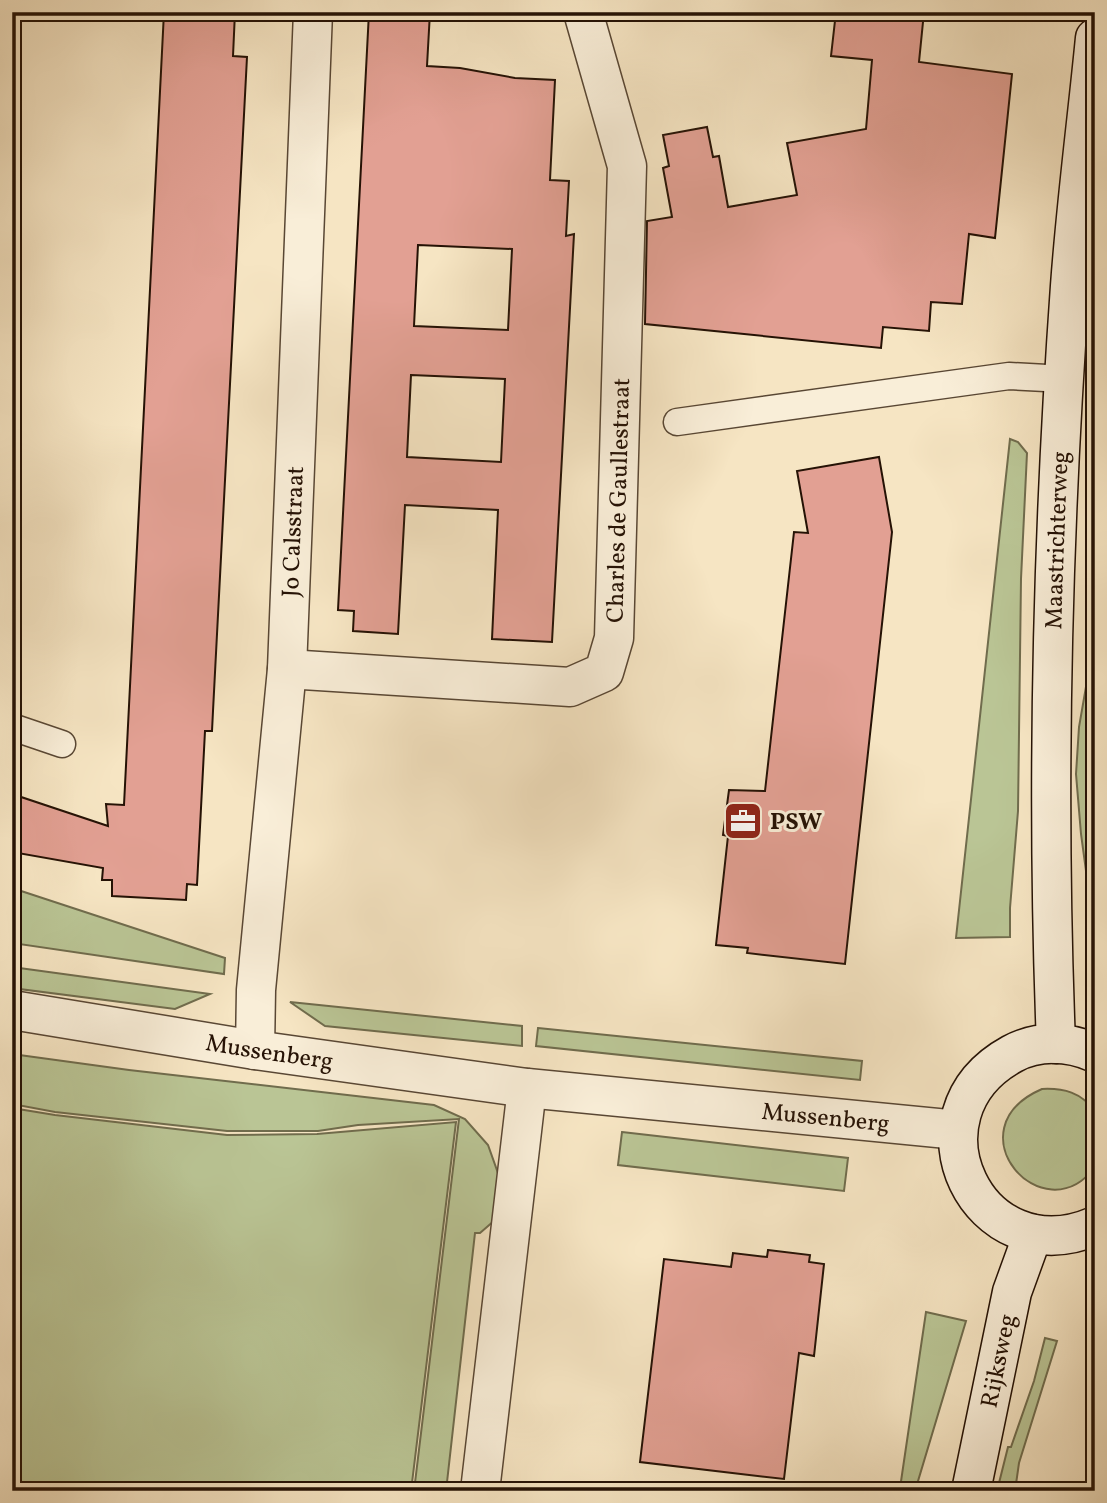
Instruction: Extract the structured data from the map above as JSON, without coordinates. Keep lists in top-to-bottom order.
{
  "streets": {
    "street": [
      "Charles de Gaullestraat",
      "Jo Calsstraat",
      "Maastrichterweg",
      "Mussenberg",
      "Rijksweg"
    ]
  },
  "crossings": [
    ["Charles de Gaullestraat", "Jo Calsstraat"],
    ["Jo Calsstraat", "Mussenberg"]
  ],
  "places": {
    "office": ["PSW"]
  }
}
